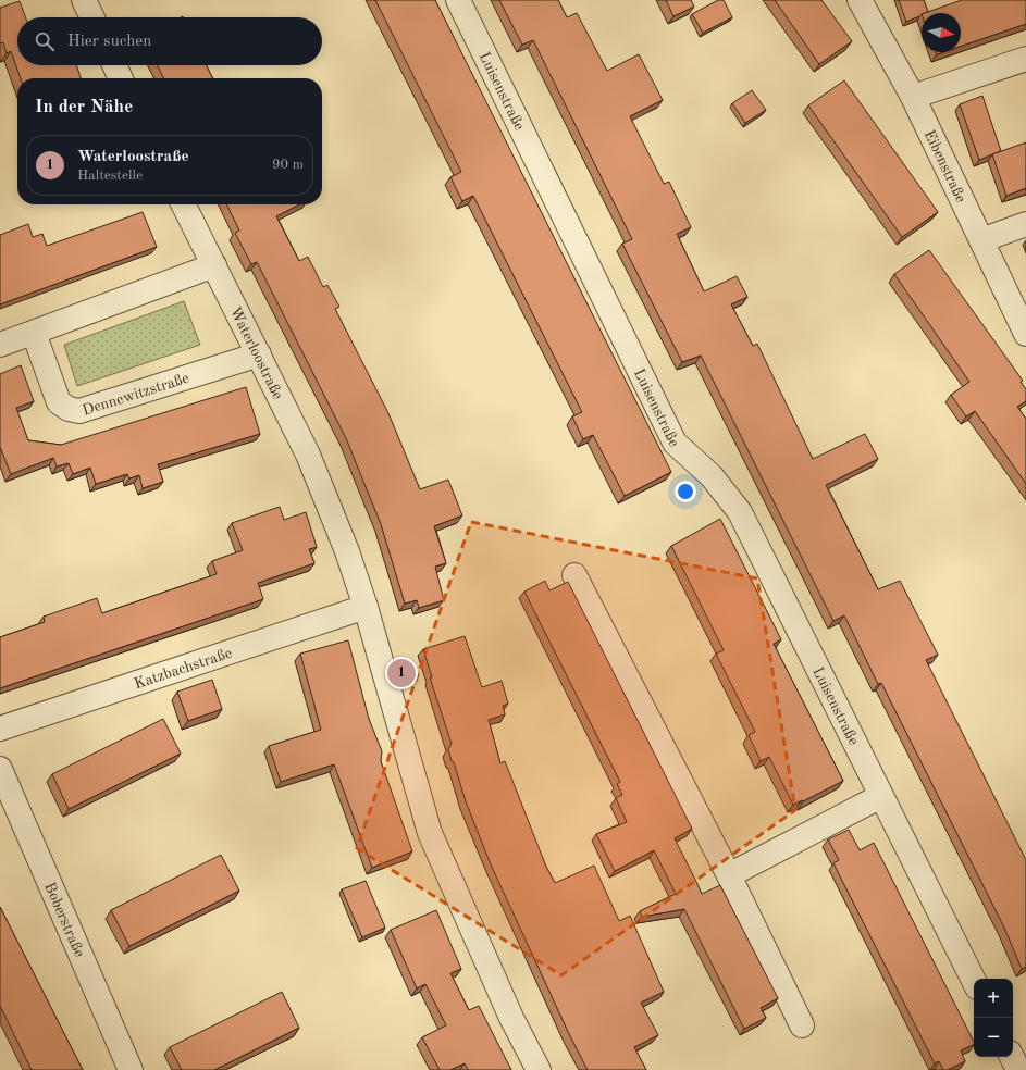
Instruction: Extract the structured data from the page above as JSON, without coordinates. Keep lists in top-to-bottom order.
{
  "streets": {
    "street": [
      "Luisenstraße",
      "Eibenstraße",
      "Waterloostraße",
      "Dennewitzstraße",
      "Katzbachstraße",
      "Boberstraße"
    ]
  },
  "crossings": [
    ["Waterloostraße", "Dennewitzstraße"],
    ["Waterloostraße", "Katzbachstraße"]
  ],
  "north": "right",
  "page": {
    "search": "Hier suchen",
    "heading": "In der Nähe",
    "list": [
      {
        "mark": "1",
        "name": "Waterloostraße",
        "note": "Haltestelle",
        "value": "90 m"
      }
    ],
    "pins": "1",
    "map_buttons": ["+", "−"]
  }
}
